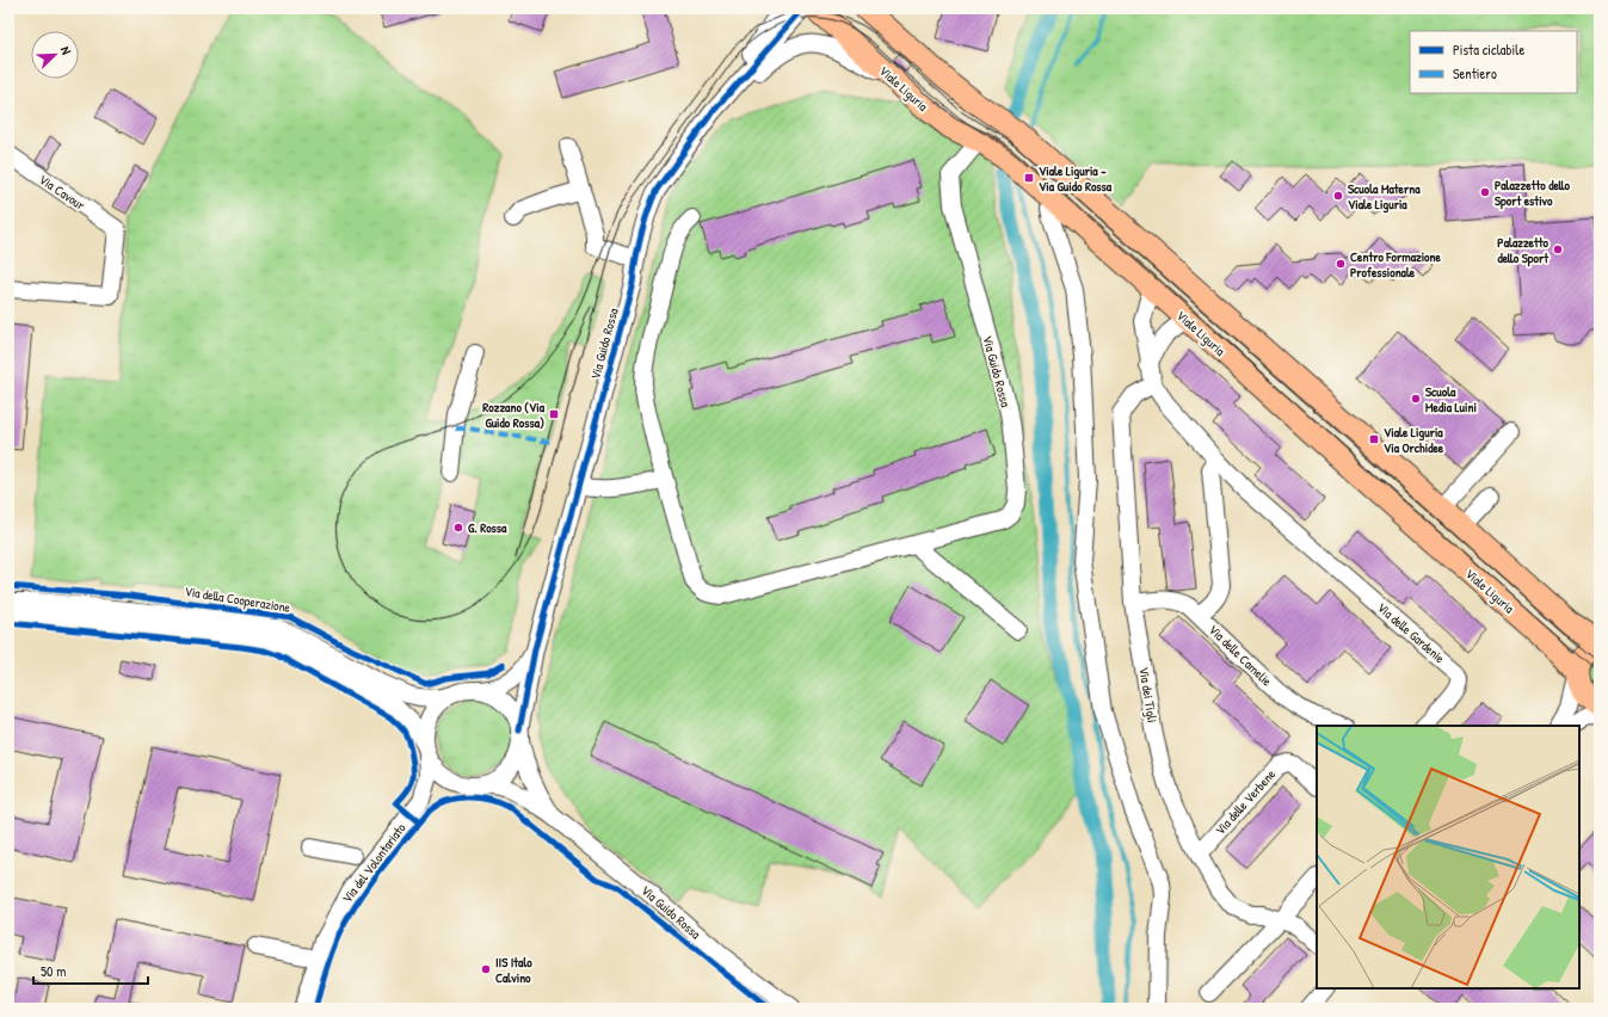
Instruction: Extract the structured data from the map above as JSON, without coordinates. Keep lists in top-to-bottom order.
{
  "streets": {
    "main road": ["Viale Liguria"],
    "street": [
      "Via Cavour",
      "Via Guido Rossa",
      "Via della Cooperazione",
      "Via delle Gardenie",
      "Via delle Camelie",
      "Via dei Tigli",
      "Via delle Verbene",
      "Via del Volontariato"
    ]
  },
  "crossings": [
    ["Viale Liguria", "Via Guido Rossa"],
    ["Via Guido Rossa", "Via della Cooperazione"],
    ["Via Guido Rossa", "Via del Volontariato"],
    ["Via della Cooperazione", "Via del Volontariato"],
    ["Via delle Camelie", "Via dei Tigli"],
    ["Via dei Tigli", "Via delle Verbene"]
  ],
  "places": {
    "transit": ["Viale Liguria - Via Guido Rossa", "Rozzano (Via Guido Rossa)", "Viale Liguria Via Orchidee"],
    "other": [
      "Palazzetto dello Sport estivo",
      "Scuola Materna Viale Liguria",
      "Palazzetto dello Sport",
      "Centro Formazione Professionale",
      "Scuola Media Luini",
      "G. Rossa",
      "IIS Italo Calvino"
    ]
  },
  "legend": ["Pista ciclabile", "Sentiero"],
  "scale_bar": "50 m",
  "north": "top right"
}
